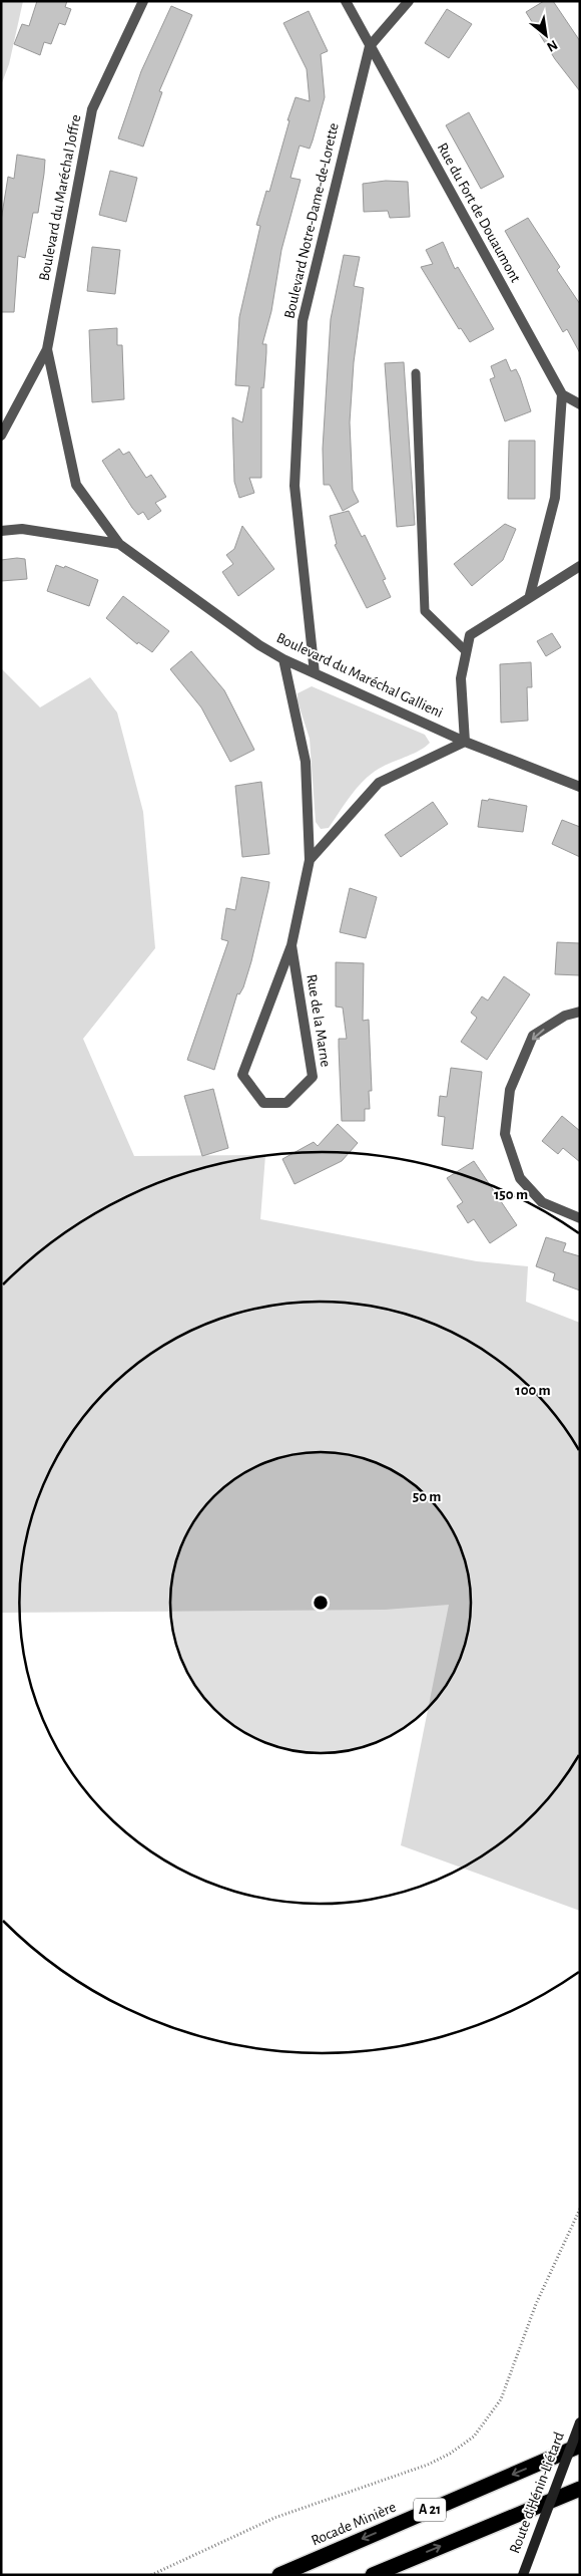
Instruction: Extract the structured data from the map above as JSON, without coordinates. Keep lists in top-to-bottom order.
{
  "streets": {
    "highway": ["A 21", "Rocade Minière"],
    "main road": ["Route d'Hénin-Liétard"],
    "street": [
      "Boulevard du Maréchal Joffre",
      "Rue du Fort de Douaumont",
      "Boulevard Notre-Dame-de-Lorette",
      "Boulevard du Maréchal Gallieni",
      "Rue de la Marne"
    ]
  },
  "crossings": [
    ["Boulevard du Maréchal Joffre", "Boulevard du Maréchal Gallieni"],
    ["Rue du Fort de Douaumont", "Boulevard Notre-Dame-de-Lorette"],
    ["Boulevard Notre-Dame-de-Lorette", "Boulevard du Maréchal Gallieni"],
    ["Boulevard du Maréchal Gallieni", "Rue de la Marne"]
  ],
  "north": "bottom right",
  "rings": ["150 m", "100 m", "50 m"]
}
